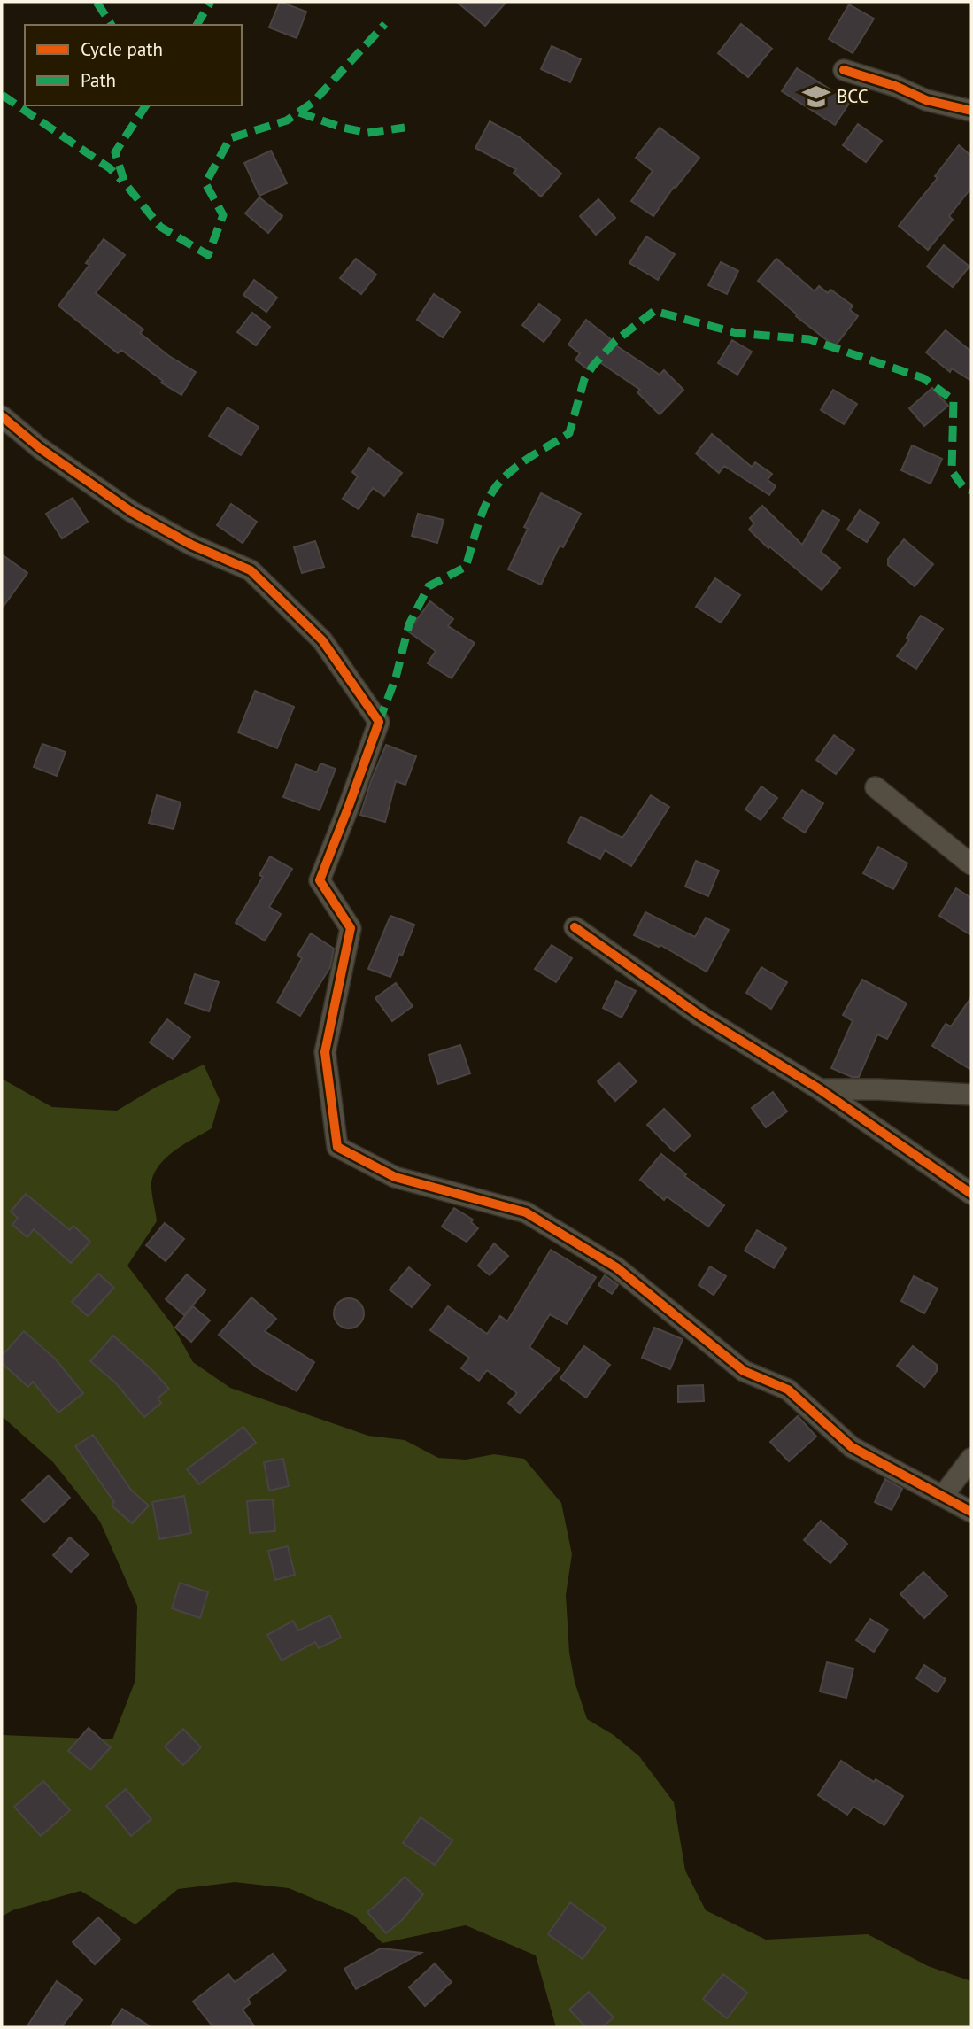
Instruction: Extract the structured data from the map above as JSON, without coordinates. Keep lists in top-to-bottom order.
{
  "places": {
    "school or university": ["BCC"]
  },
  "legend": ["Cycle path", "Path"]
}
